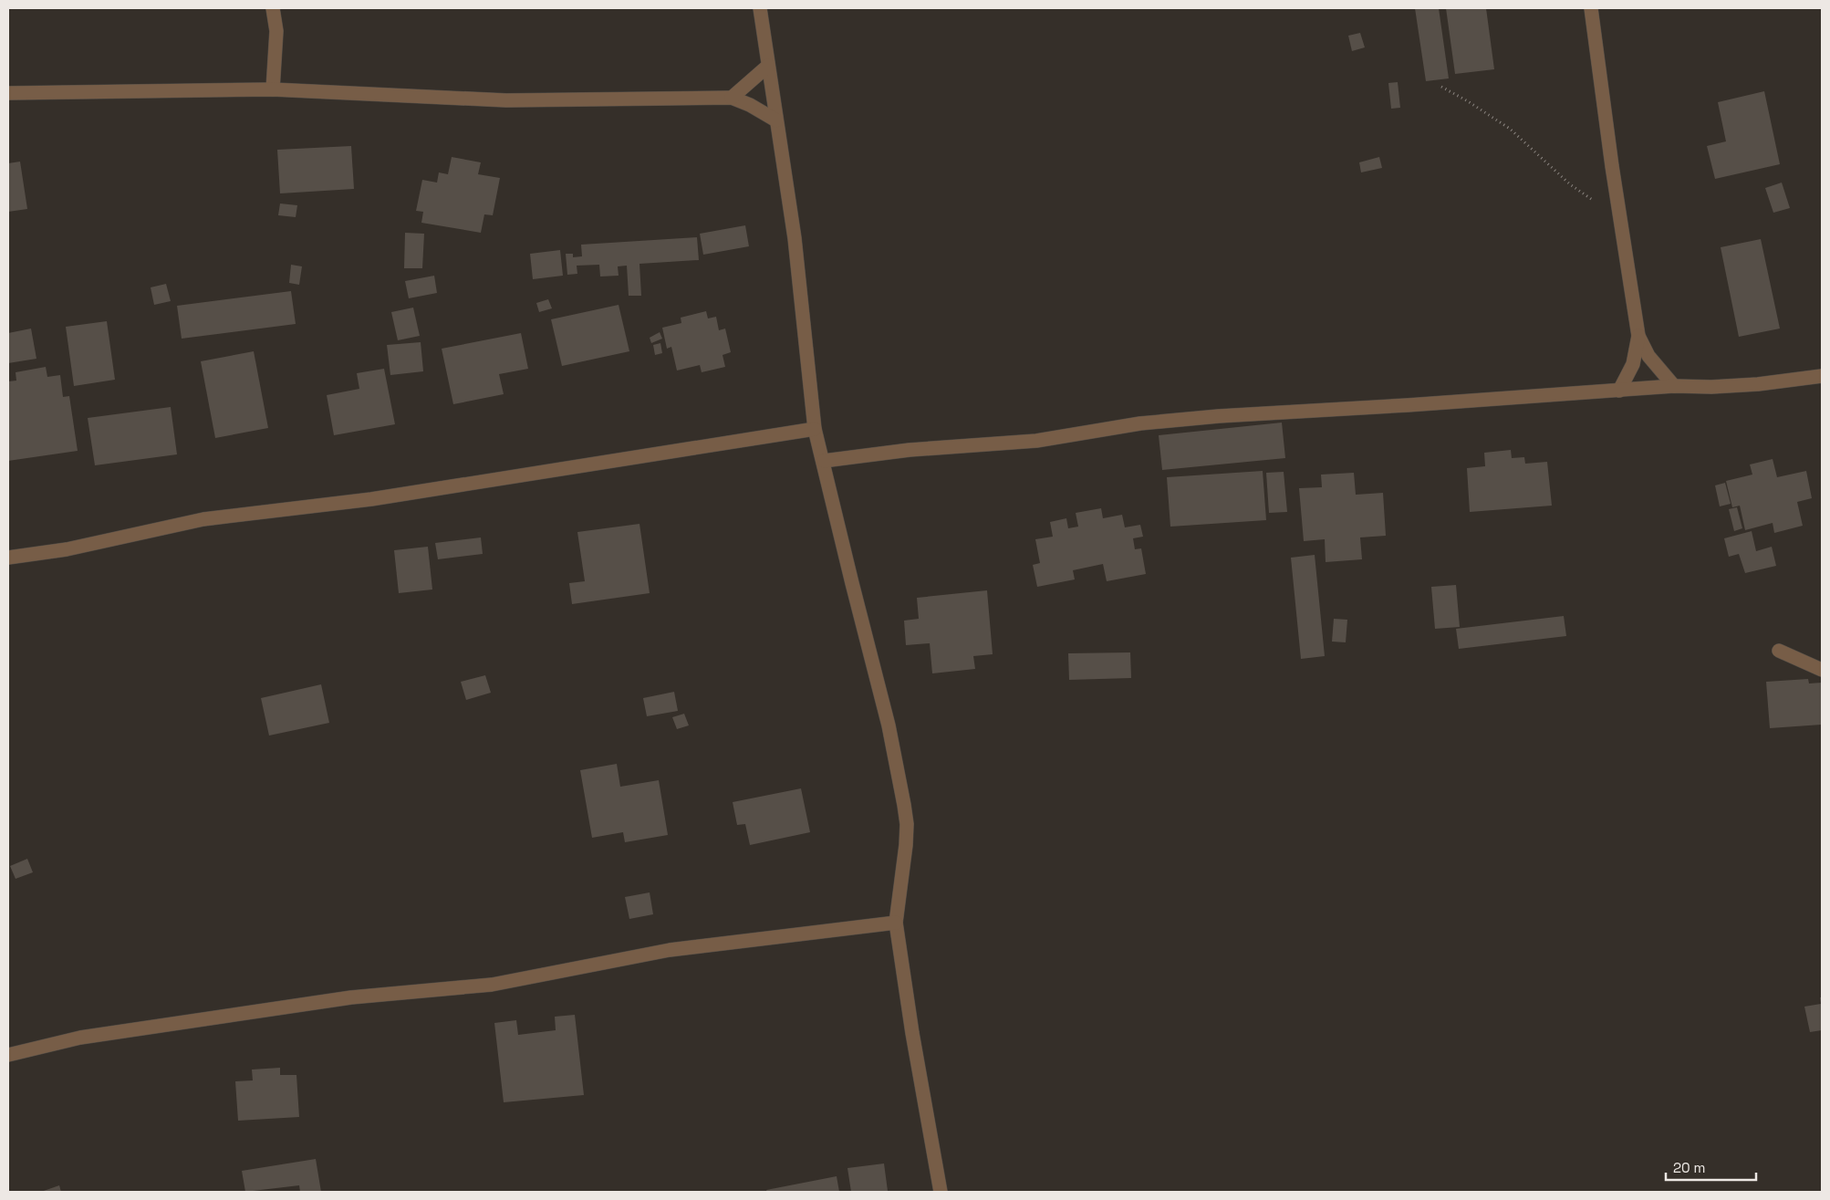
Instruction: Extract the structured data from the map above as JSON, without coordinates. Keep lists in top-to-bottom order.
{
  "scale_bar": "20 m"
}
